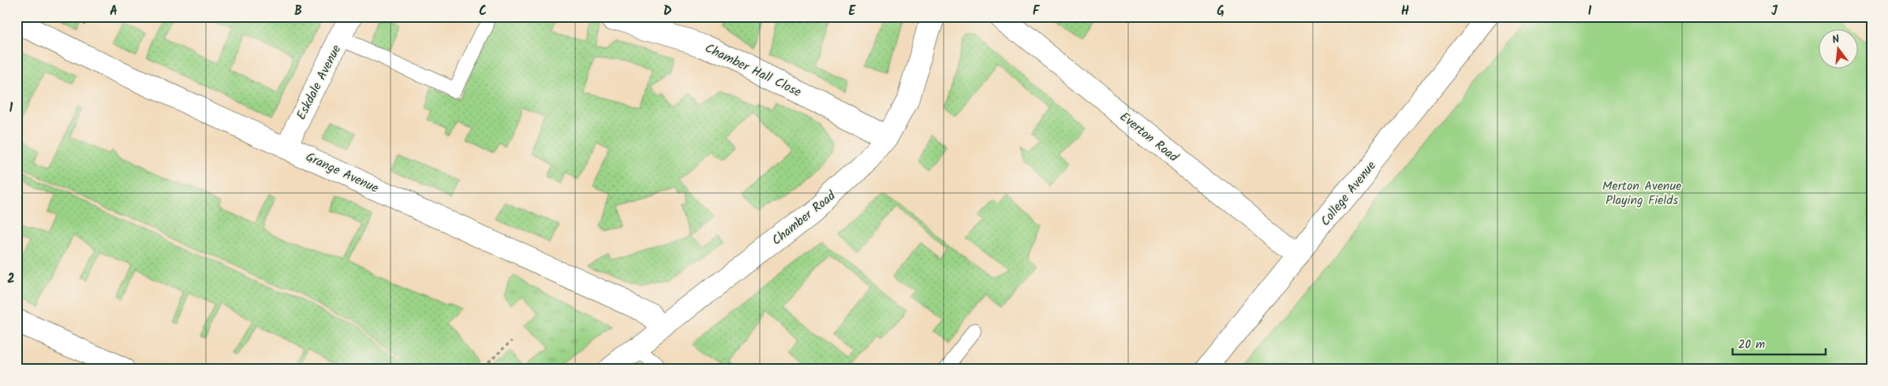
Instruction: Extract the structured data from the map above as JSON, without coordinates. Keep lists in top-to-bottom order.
{
  "streets": {
    "street": [
      "Chamber Hall Close",
      "Eskdale Avenue",
      "Everton Road",
      "Grange Avenue",
      "College Avenue",
      "Chamber Road"
    ]
  },
  "crossings": [
    ["Chamber Hall Close", "Chamber Road"],
    ["Eskdale Avenue", "Grange Avenue"],
    ["Everton Road", "College Avenue"],
    ["Grange Avenue", "Chamber Road"]
  ],
  "parks": ["Merton Avenue Playing Fields"],
  "scale_bar": "20 m",
  "north": "top",
  "grid": {
    "columns": [
      "A",
      "B",
      "C",
      "D",
      "E",
      "F",
      "G",
      "H",
      "I",
      "J"
    ],
    "rows": ["1", "2"]
  }
}
